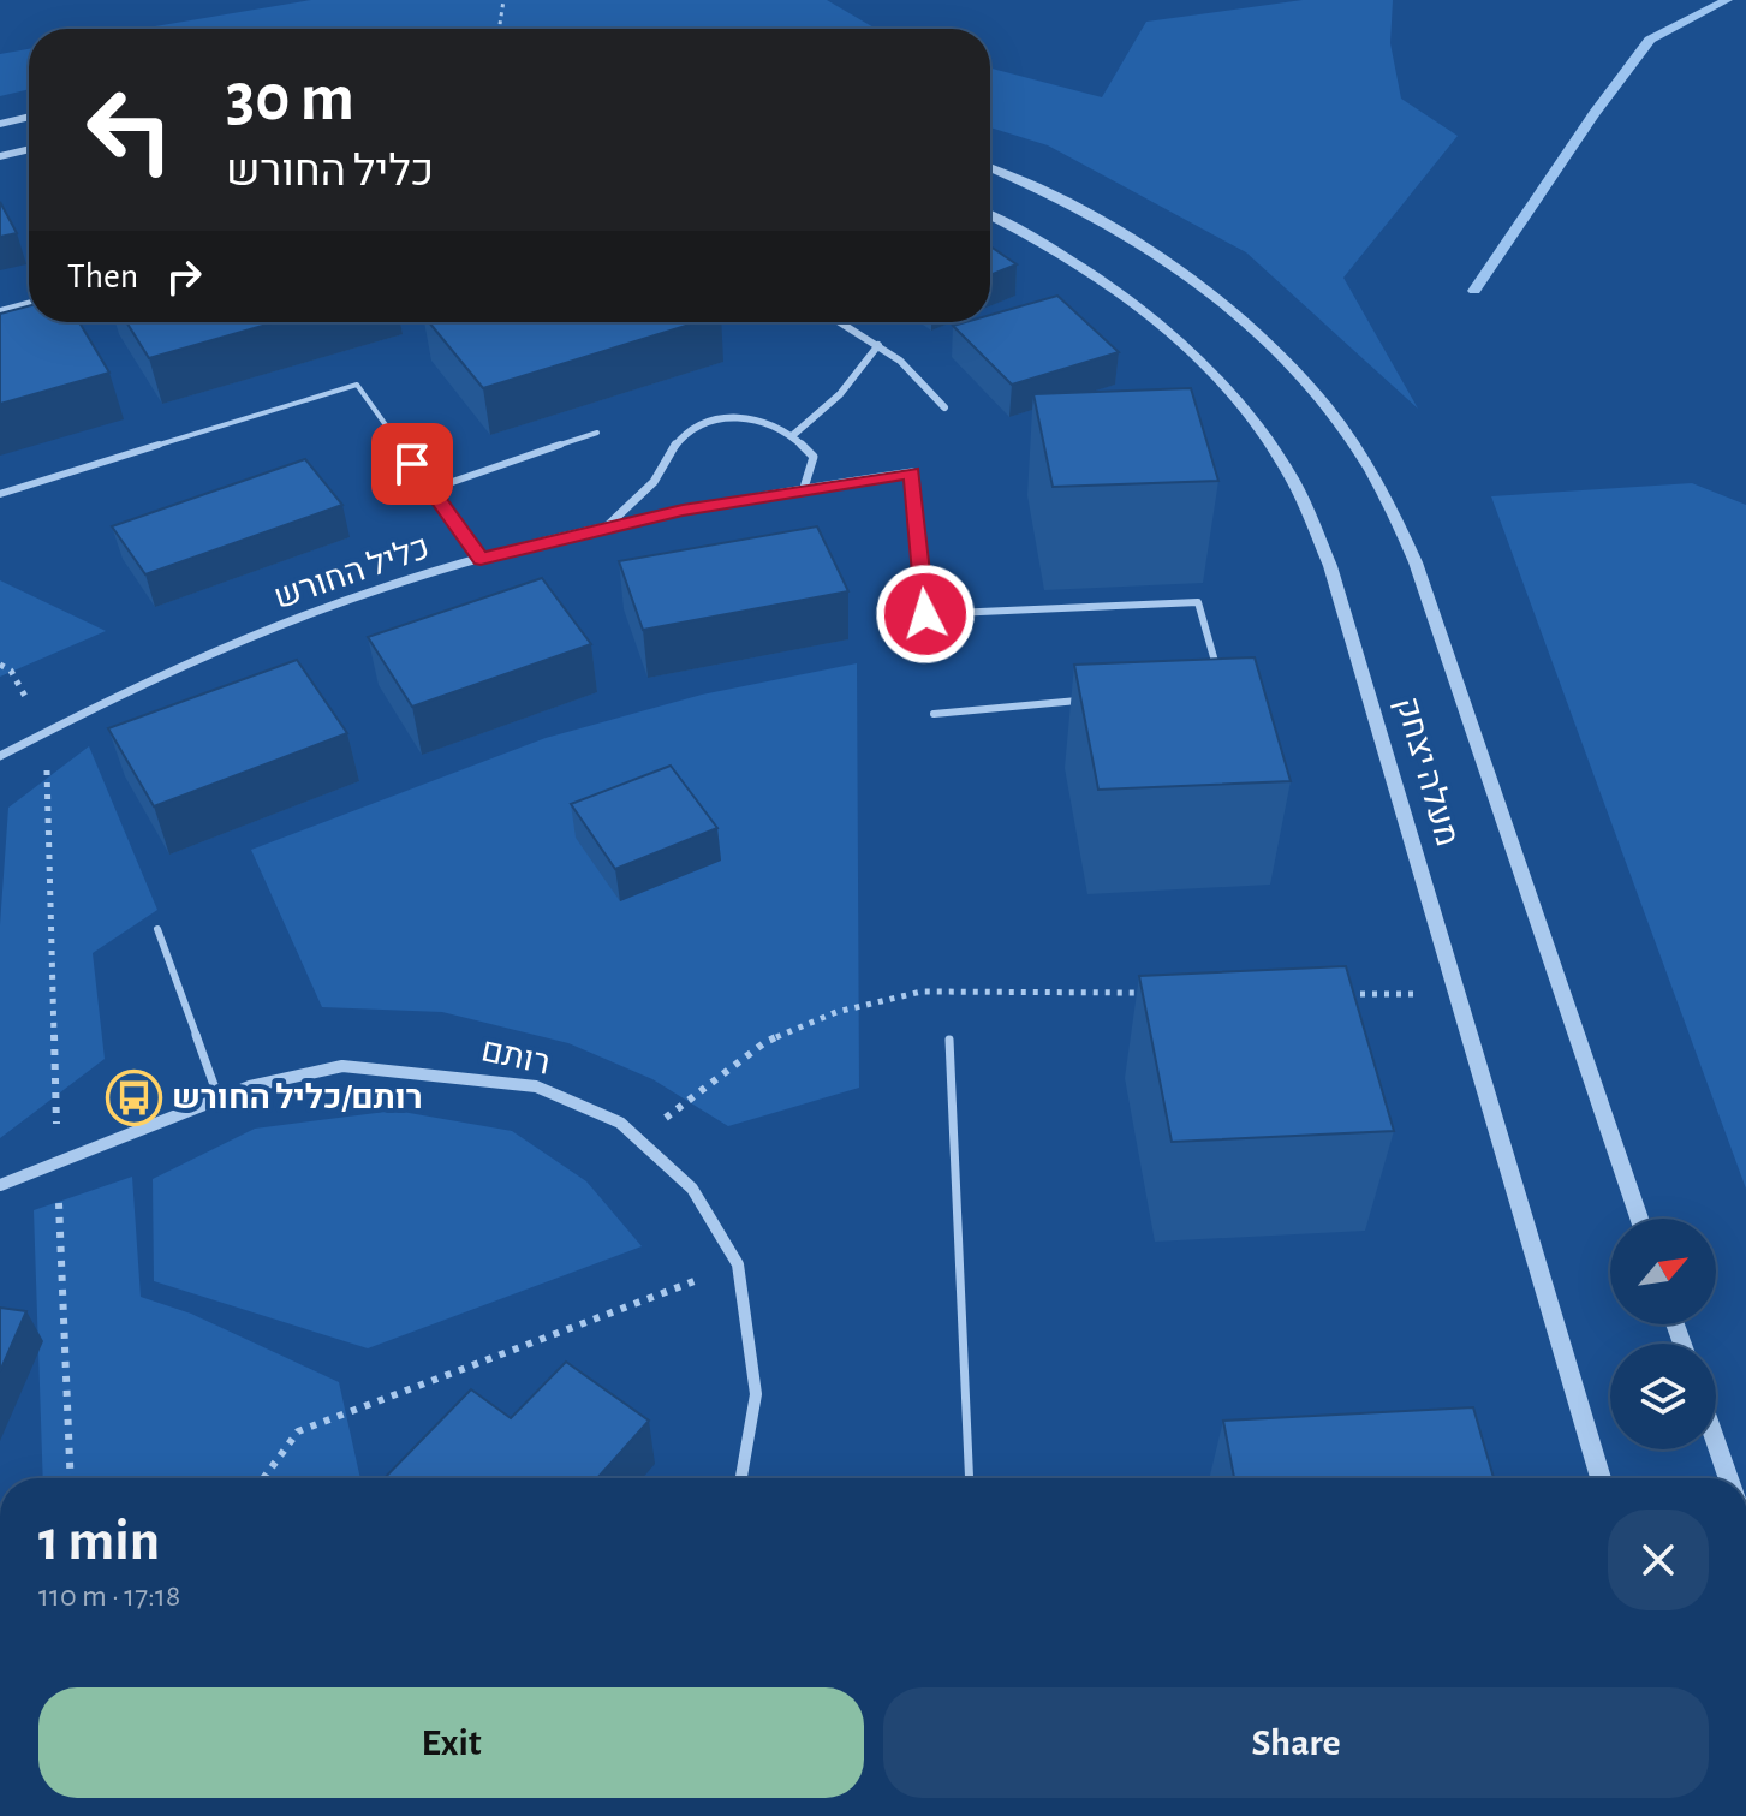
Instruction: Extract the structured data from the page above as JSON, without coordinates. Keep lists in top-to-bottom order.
{
  "streets": {
    "street": ["כליל החורש", "מעלה יצחק", "רותם"]
  },
  "places": {
    "bus stop": ["רותם/כליל החורש"]
  },
  "north": "top right",
  "page": {
    "turn": ["30 m", "כליל החורש"],
    "then": "Then",
    "heading": ["1 min", "110 m · 17:18"],
    "buttons": ["Exit", "Share"]
  }
}
